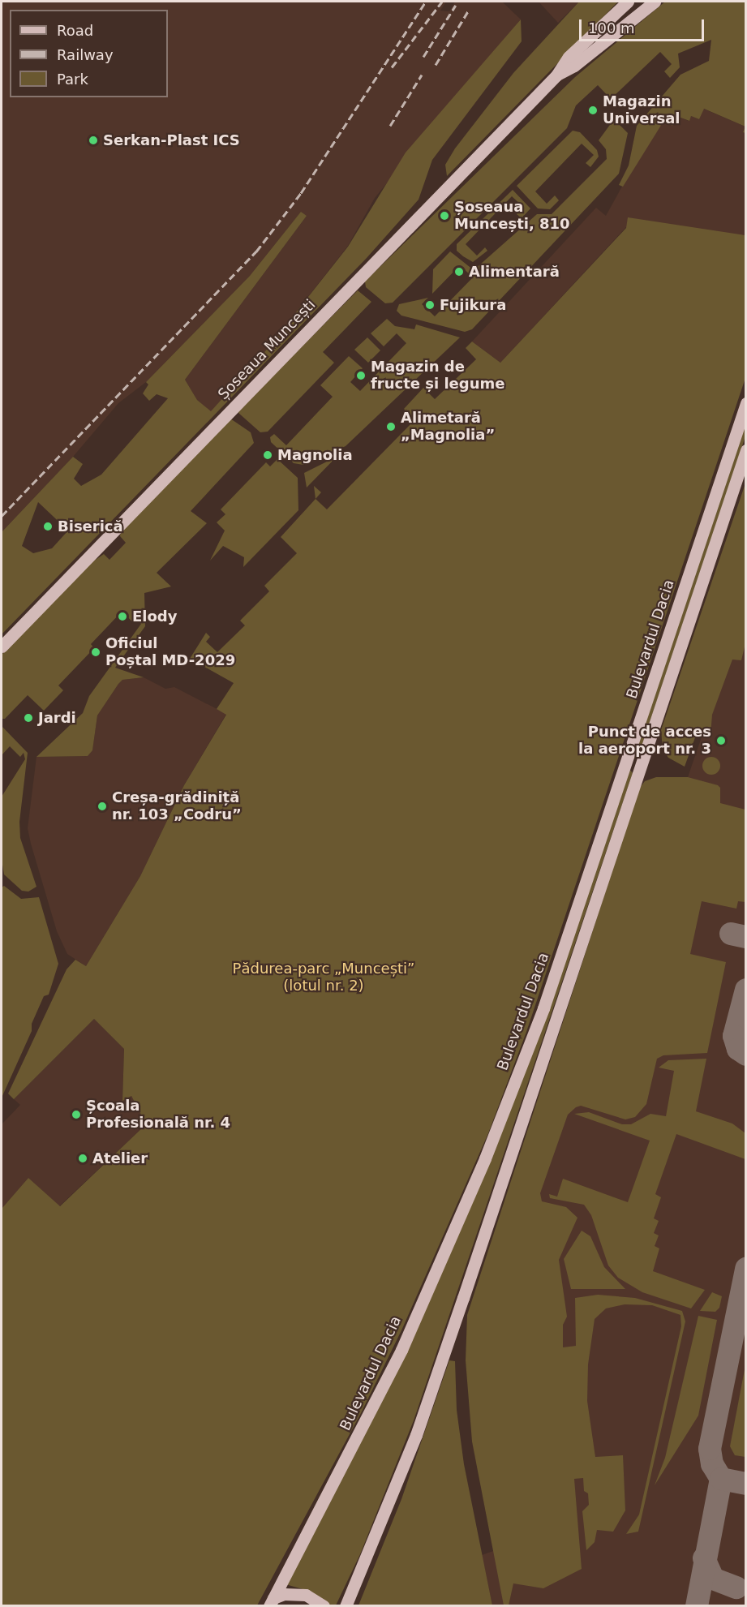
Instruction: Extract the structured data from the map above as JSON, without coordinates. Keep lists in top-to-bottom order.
{
  "streets": {
    "main road": ["Șoseaua Muncești", "Bulevardul Dacia"]
  },
  "parks": ["Pădurea-parc „Muncești” (lotul nr. 2)"],
  "places": [
    "Magazin Universal",
    "Serkan-Plast ICS",
    "Șoseaua Muncești, 810",
    "Alimentară",
    "Fujikura",
    "Magazin de fructe și legume",
    "Alimetară „Magnolia”",
    "Magnolia",
    "Biserică",
    "Elody",
    "Oficiul Poștal MD-2029",
    "Jardi",
    "Punct de acces la aeroport nr. 3",
    "Creșa-grădiniță nr. 103 „Codru”",
    "Școala Profesională nr. 4",
    "Atelier"
  ],
  "legend": ["Road", "Railway", "Park"],
  "scale_bar": "100 m"
}
